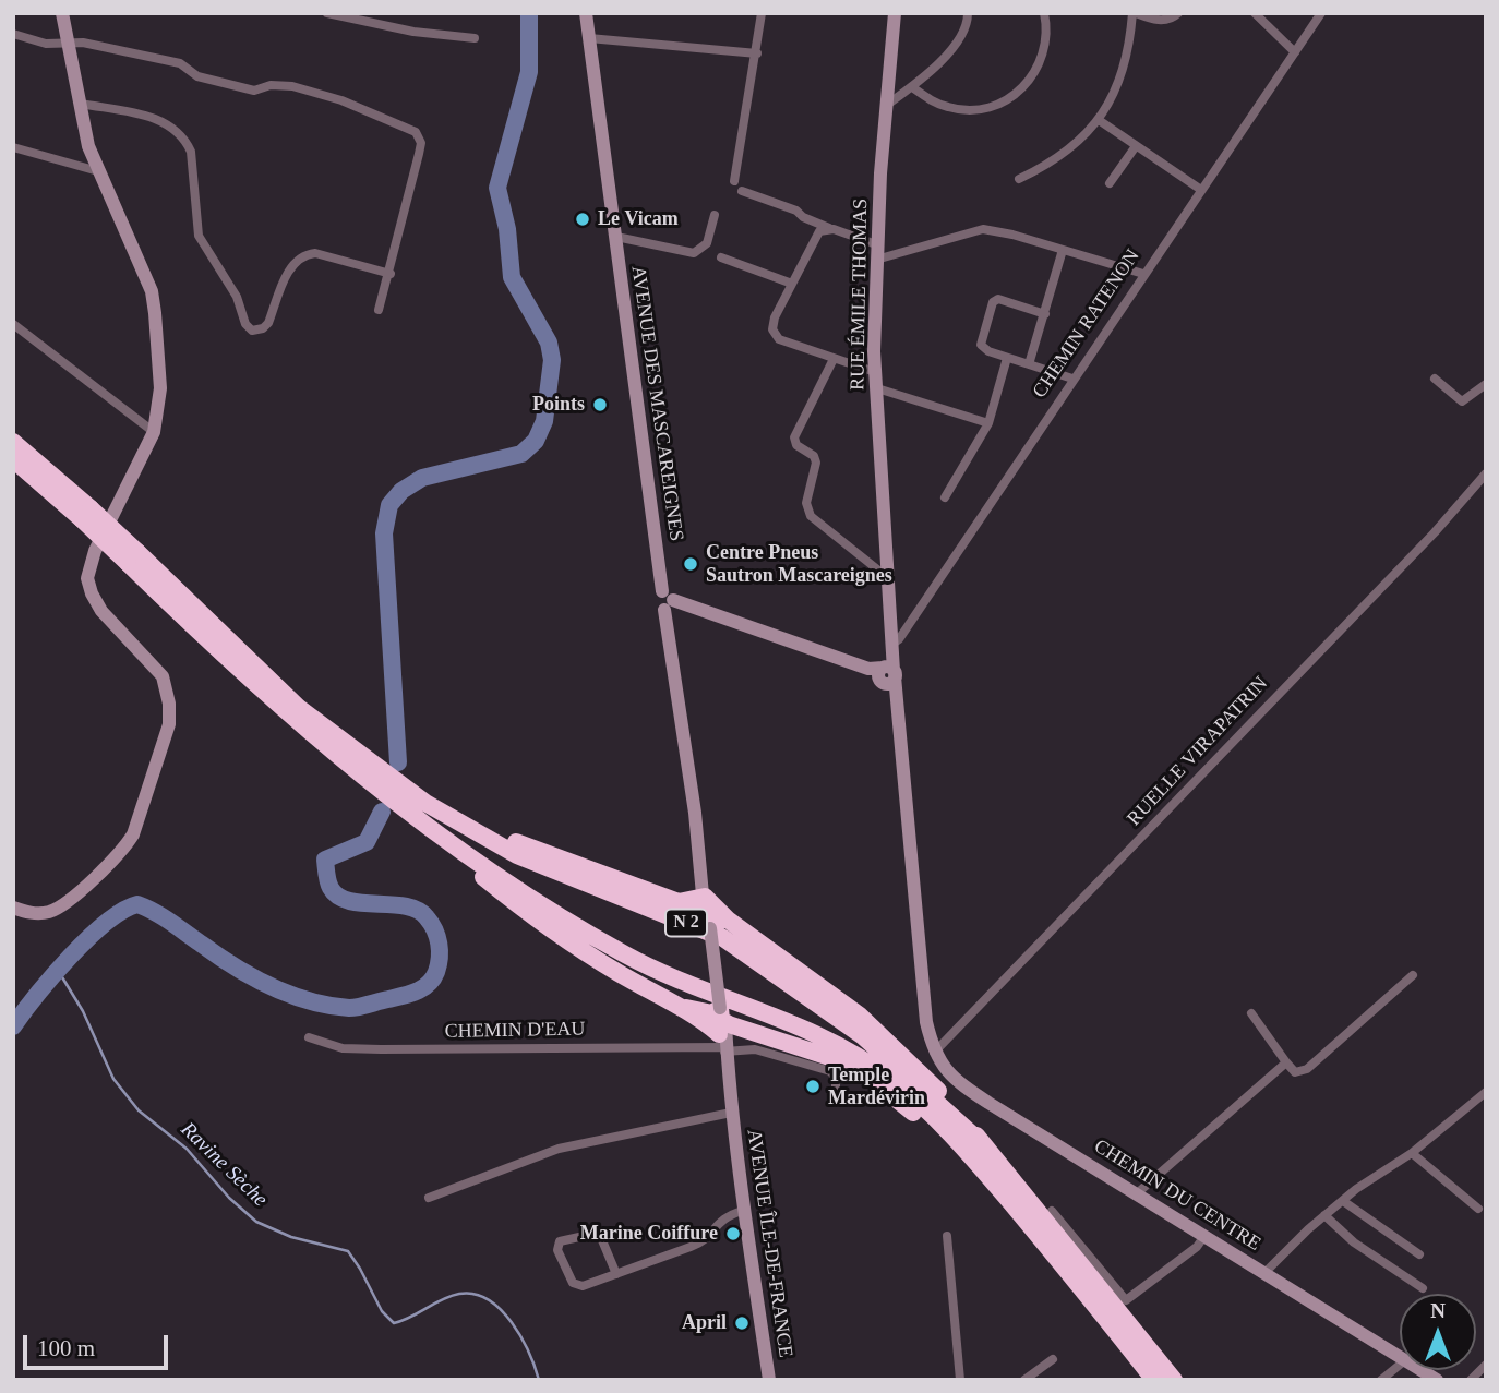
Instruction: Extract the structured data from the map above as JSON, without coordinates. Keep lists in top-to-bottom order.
{
  "streets": {
    "highway": ["N 2"],
    "street": [
      "RUE ÉMILE THOMAS",
      "CHEMIN RATENON",
      "AVENUE DES MASCAREIGNES",
      "RUELLE VIRAPATRIN",
      "CHEMIN D'EAU",
      "CHEMIN DU CENTRE",
      "AVENUE ÎLE-DE-FRANCE"
    ]
  },
  "crossings": [
    ["RUE ÉMILE THOMAS", "CHEMIN RATENON"],
    ["RUE ÉMILE THOMAS", "CHEMIN DU CENTRE"],
    ["CHEMIN RATENON", "CHEMIN DU CENTRE"],
    ["RUELLE VIRAPATRIN", "CHEMIN DU CENTRE"],
    ["CHEMIN D'EAU", "AVENUE ÎLE-DE-FRANCE"]
  ],
  "water": ["Ravine Sèche"],
  "places": [
    "Le Vicam",
    "Points",
    "Centre Pneus Sautron Mascareignes",
    "Temple Mardévirin",
    "Marine Coiffure",
    "April"
  ],
  "scale_bar": "100 m",
  "north": "top"
}
